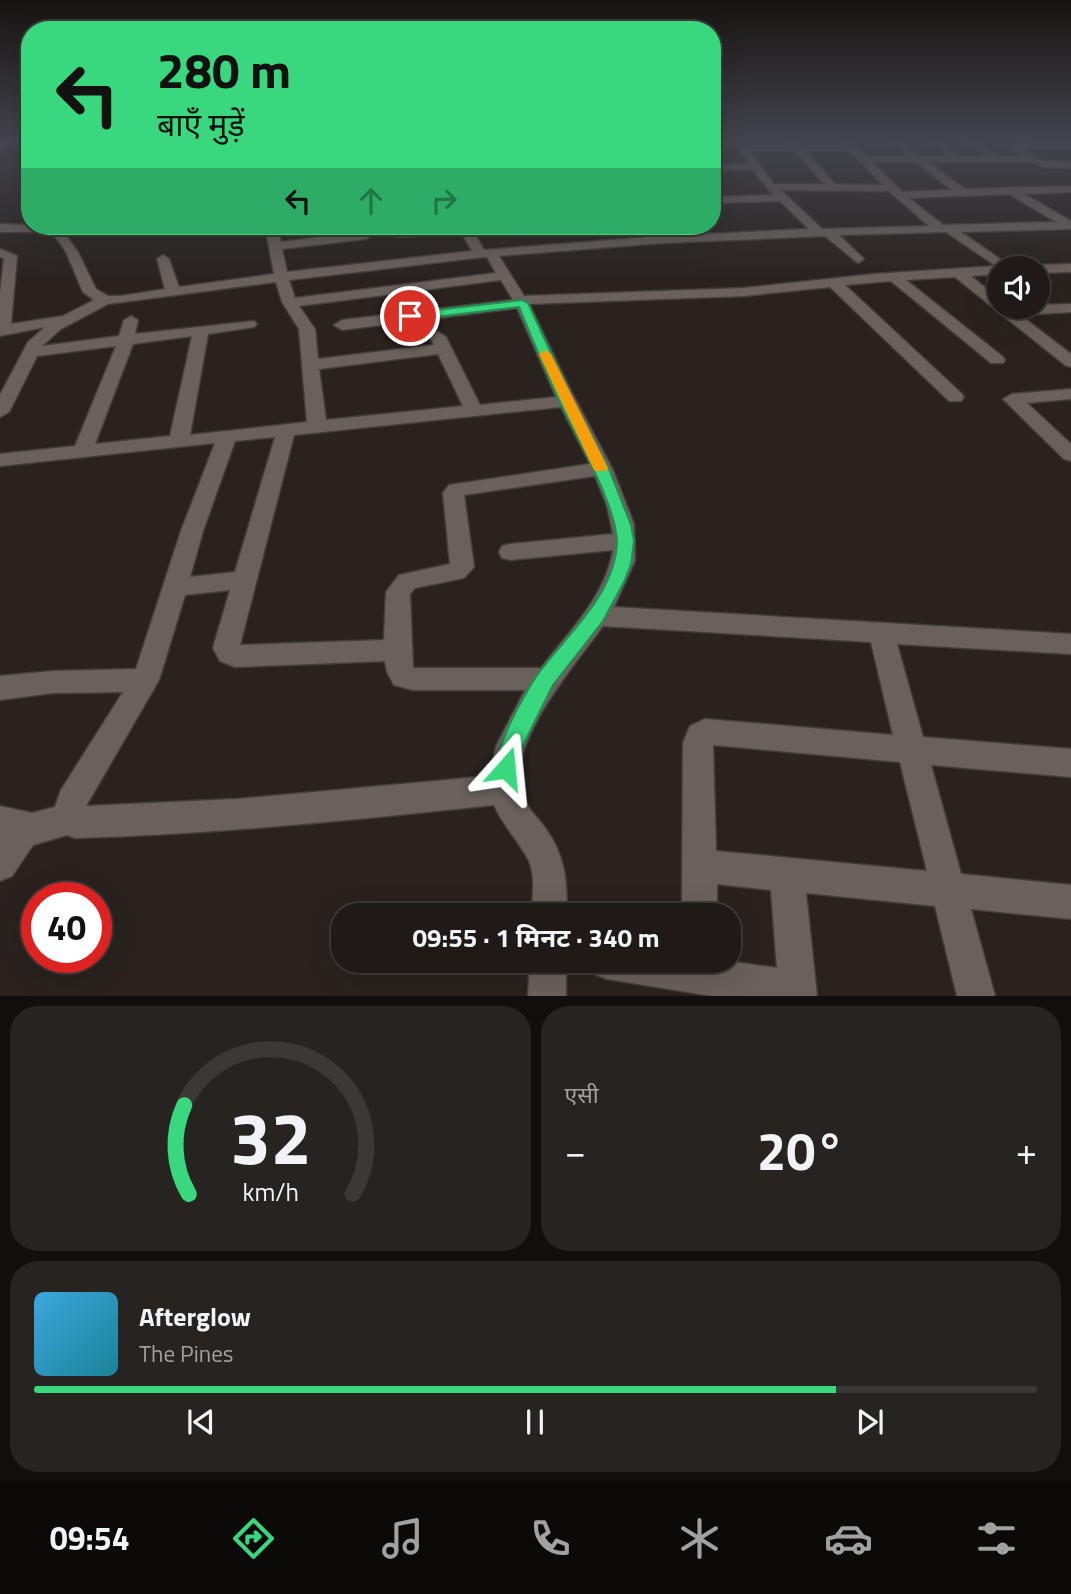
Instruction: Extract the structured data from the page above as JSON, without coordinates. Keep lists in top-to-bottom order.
{
  "page": {
    "turn": ["280 m", "बाएँ मुड़ें"],
    "limit": "40",
    "trip": "09:55 · 1 मिनट · 340 m",
    "tile": "एसी",
    "heat": ["−", "20°", "+"],
    "song": ["Afterglow", "The Pines"],
    "tabs": "09:54",
    "gauge": ["32", "km/h"]
  }
}
